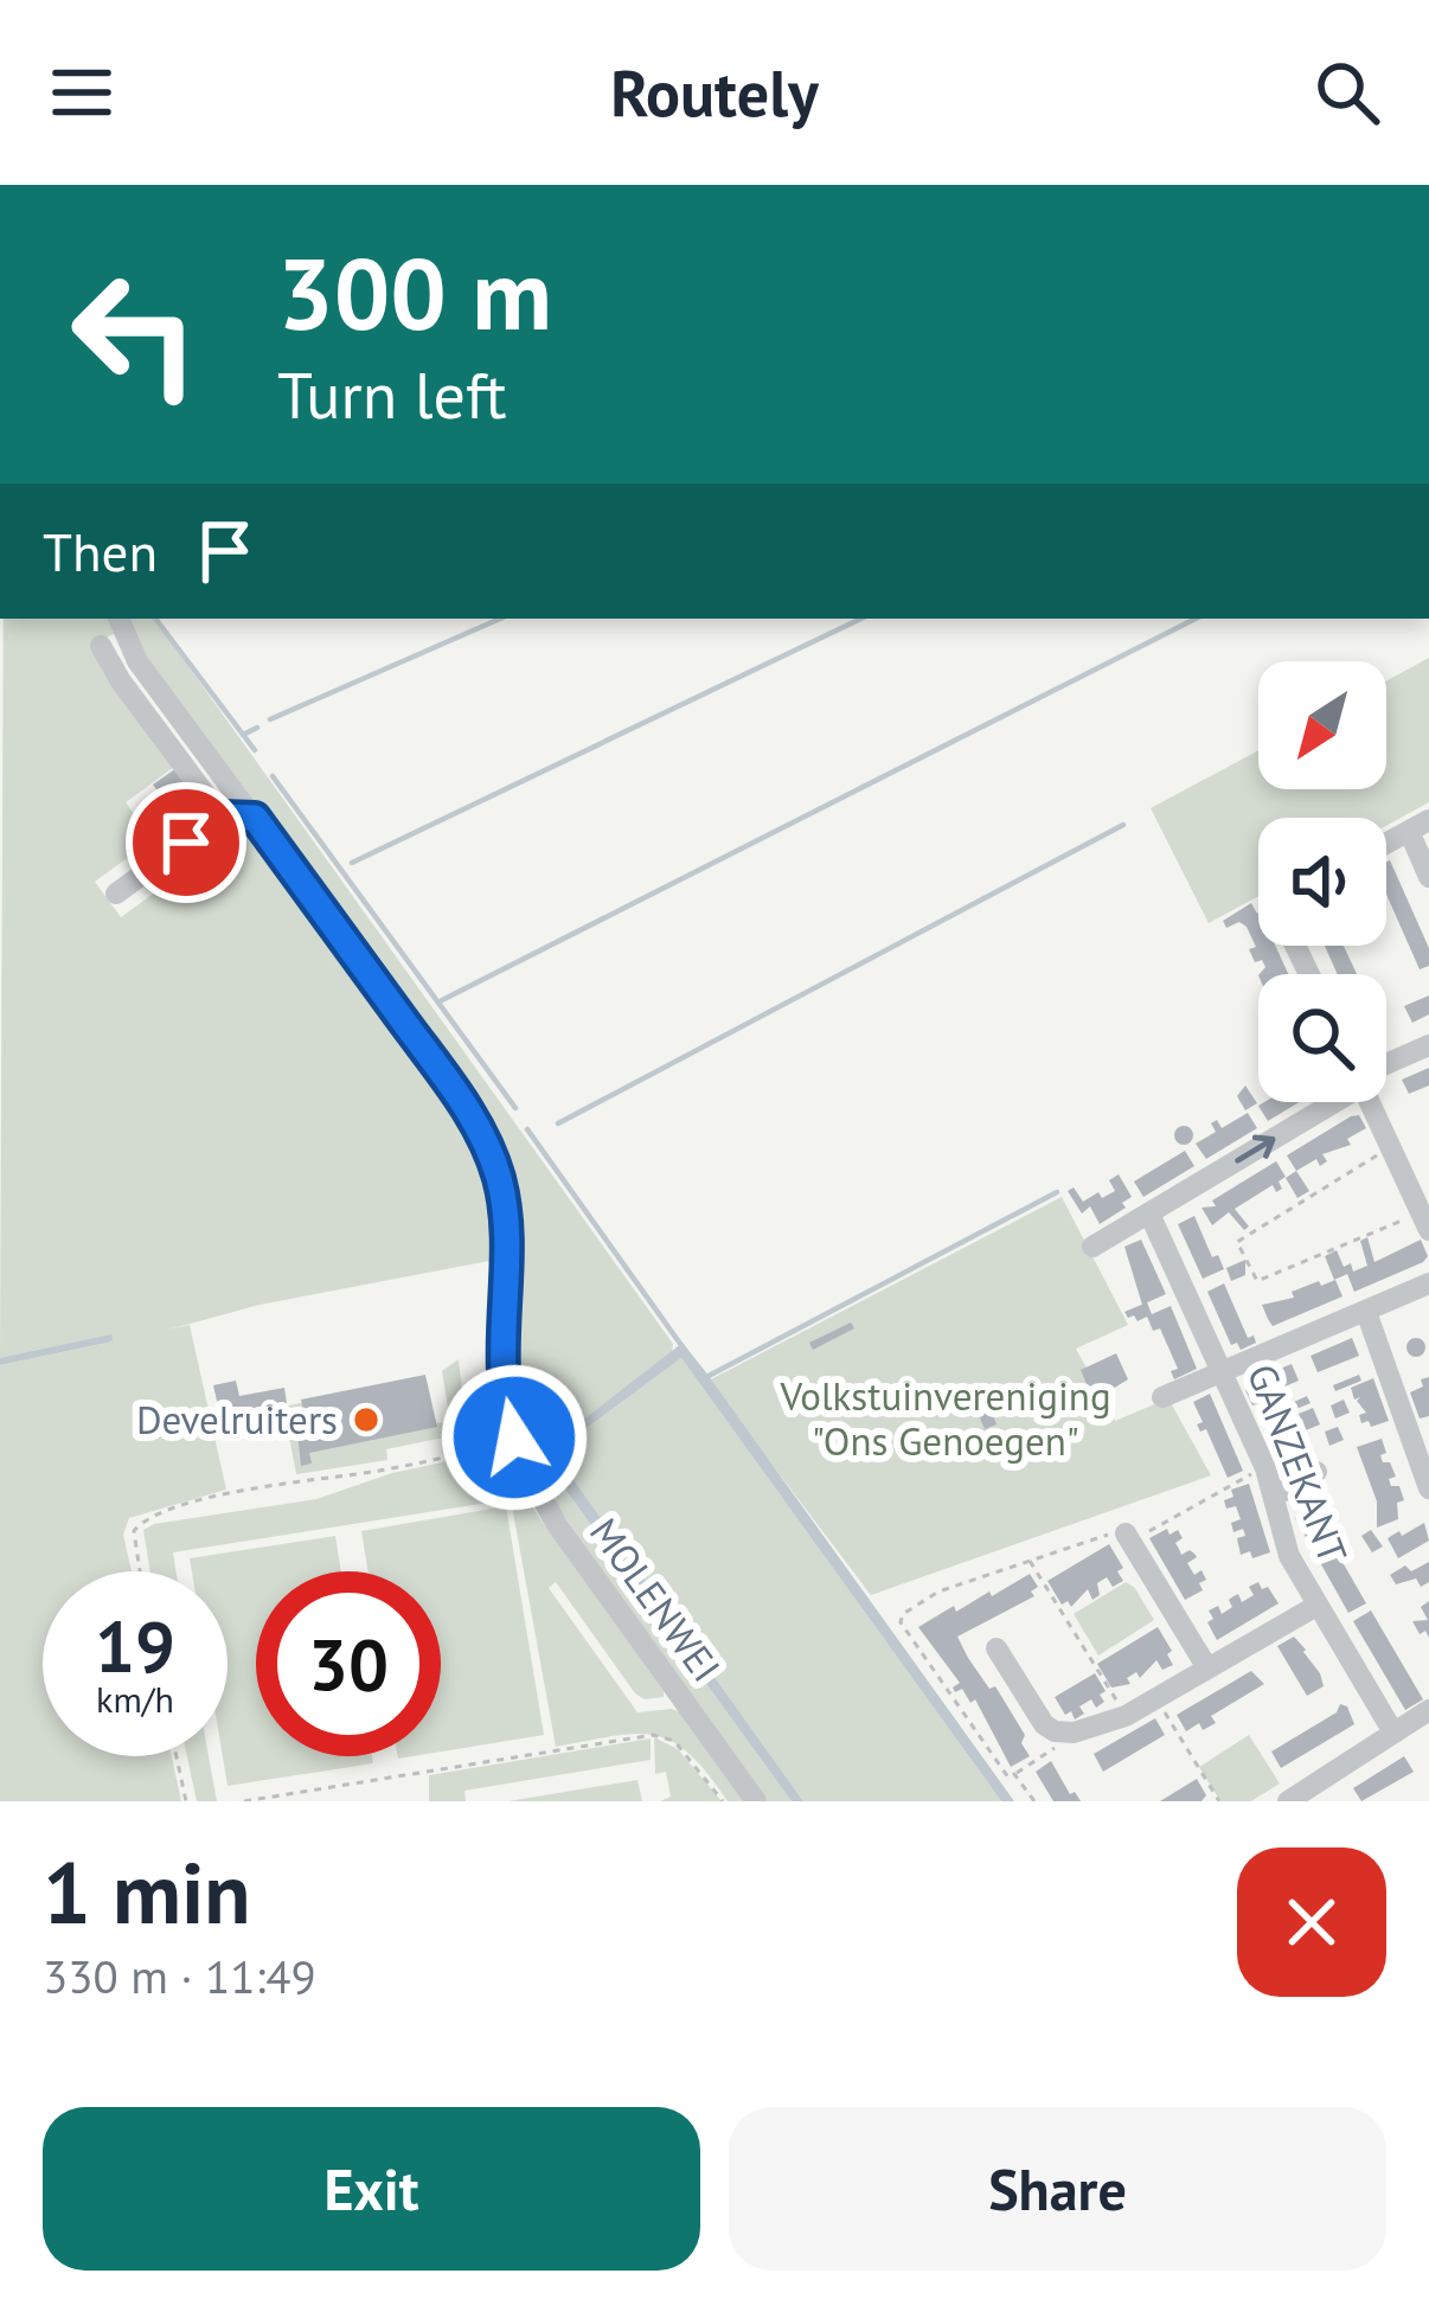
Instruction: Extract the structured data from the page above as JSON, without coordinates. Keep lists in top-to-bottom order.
{
  "streets": {
    "street": ["GANZEKANT", "MOLENWEI"]
  },
  "parks": ["Volkstuinvereniging \"Ons Genoegen\""],
  "places": ["Develruiters"],
  "north": "bottom left",
  "page": {
    "header": "Routely",
    "turn": ["300 m", "Turn left"],
    "then": "Then",
    "speed": "19 km/h",
    "limit": "30",
    "heading": ["1 min", "330 m · 11:49"],
    "buttons": ["Exit", "Share"]
  }
}
